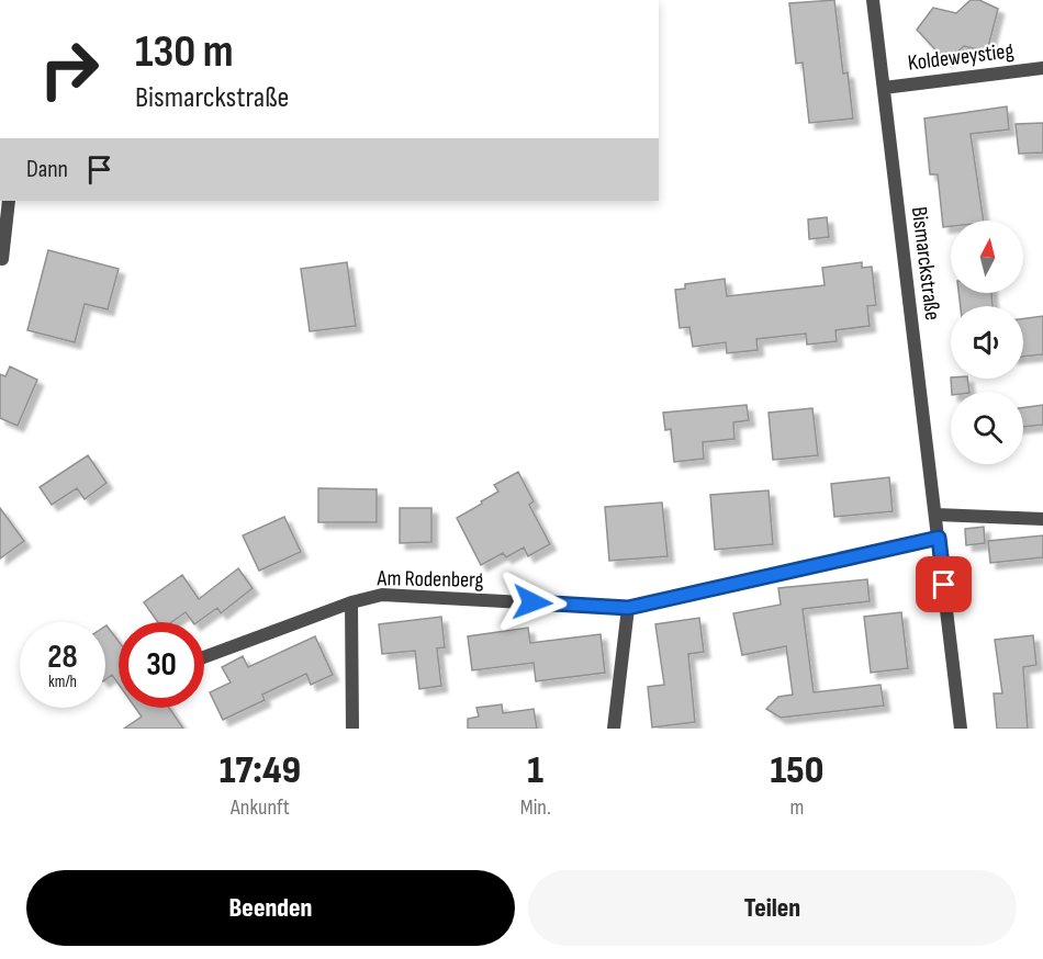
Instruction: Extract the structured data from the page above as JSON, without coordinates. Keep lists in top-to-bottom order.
{
  "streets": {
    "street": ["Koldeweystieg", "Bismarckstraße", "Am Rodenberg"]
  },
  "crossings": [
    ["Koldeweystieg", "Bismarckstraße"],
    ["Bismarckstraße", "Am Rodenberg"]
  ],
  "north": "top",
  "page": {
    "turn": ["130 m", "Bismarckstraße"],
    "then": "Dann",
    "speed": "28 km/h",
    "limit": "30",
    "eta": [
      "17:49",
      "Ankunft",
      "1",
      "Min.",
      "150",
      "m"
    ],
    "buttons": ["Beenden", "Teilen"]
  }
}
